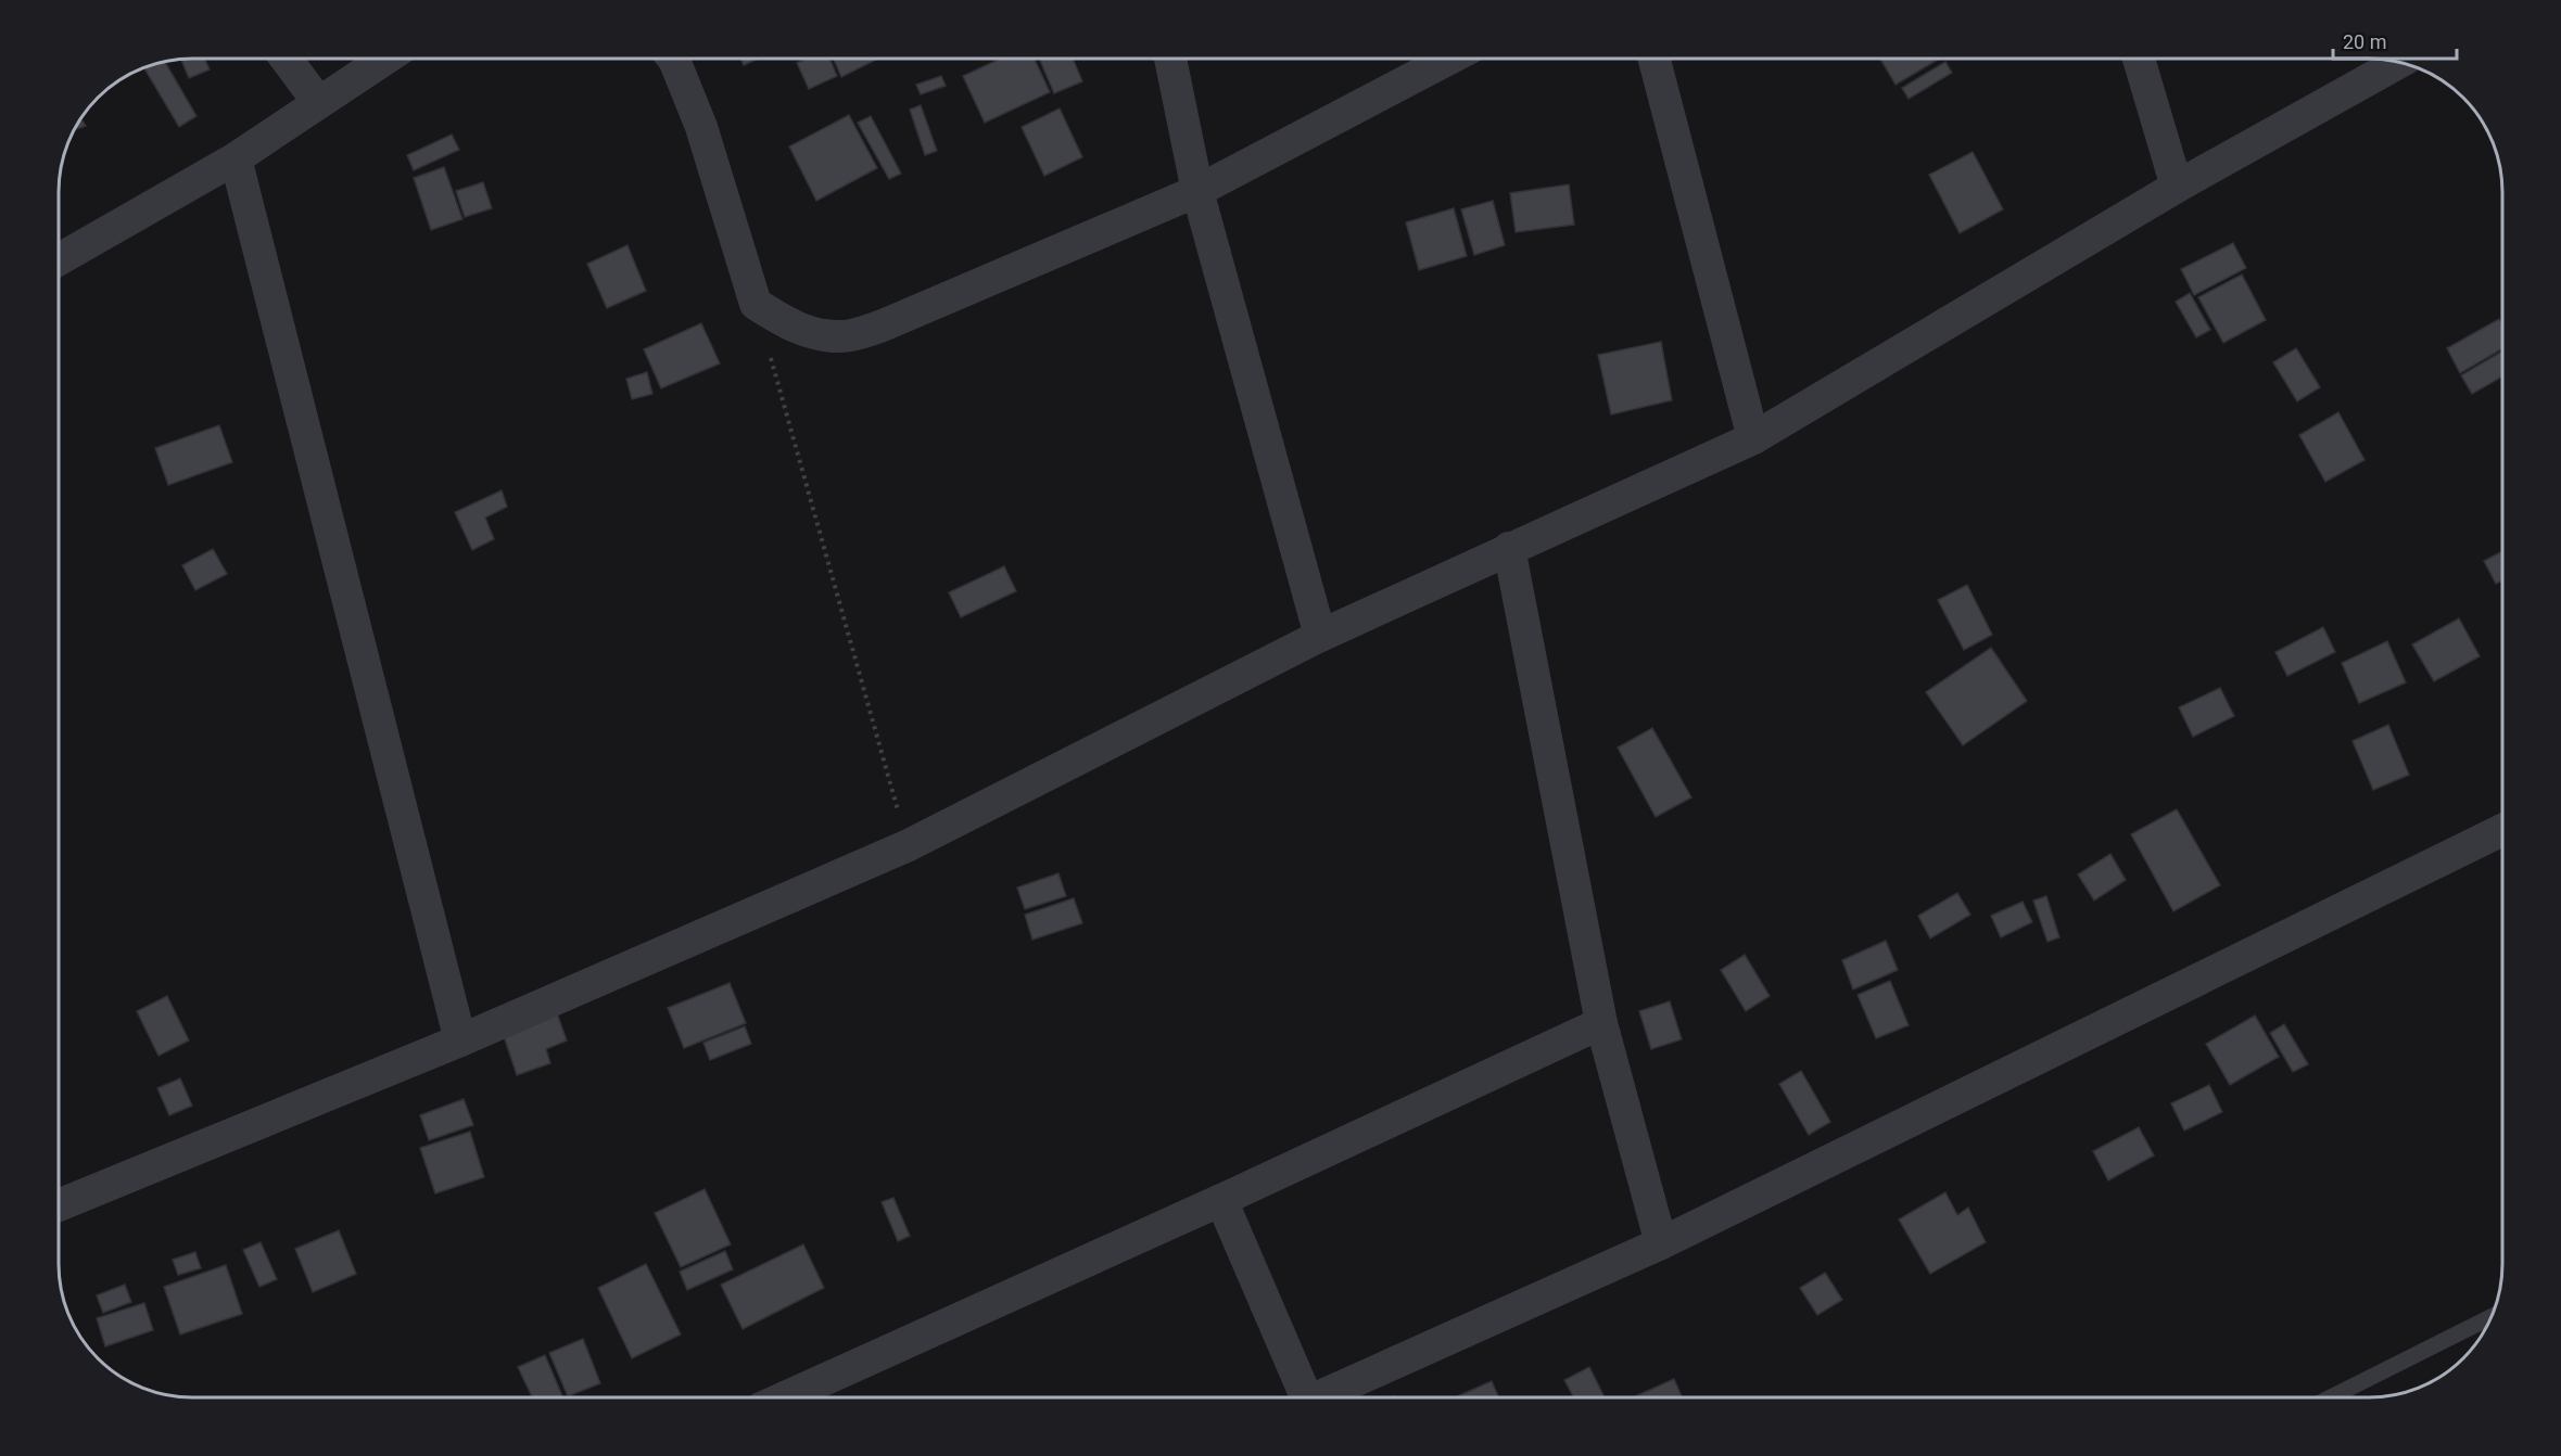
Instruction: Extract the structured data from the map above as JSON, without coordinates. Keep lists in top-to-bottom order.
{
  "scale_bar": "20 m"
}
